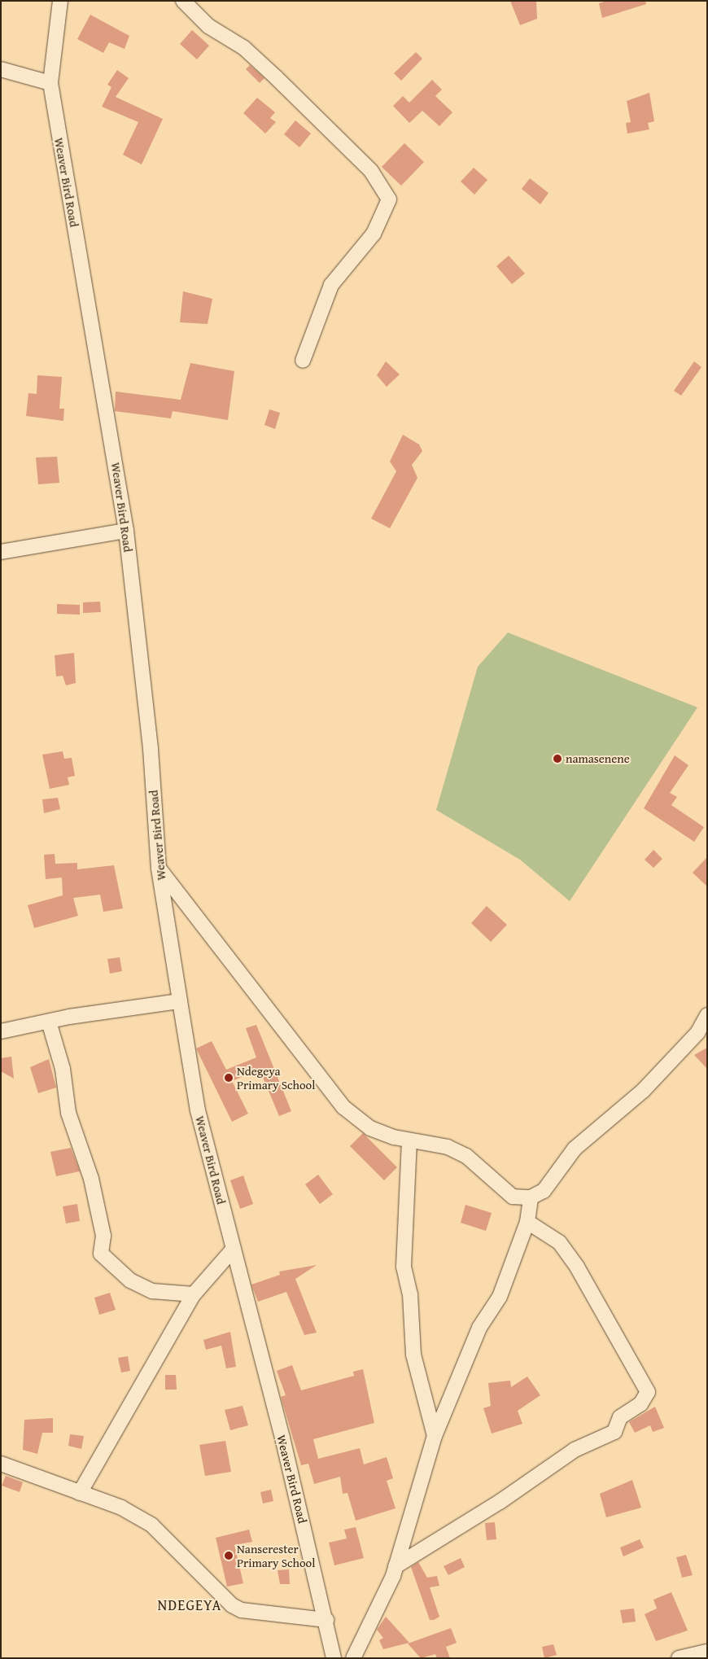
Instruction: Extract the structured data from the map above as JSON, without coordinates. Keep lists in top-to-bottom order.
{
  "streets": {
    "street": ["Weaver Bird Road"]
  },
  "districts": ["NDEGEYA"],
  "places": ["namasenene", "Ndegeya Primary School", "Nanserester Primary School"]
}
